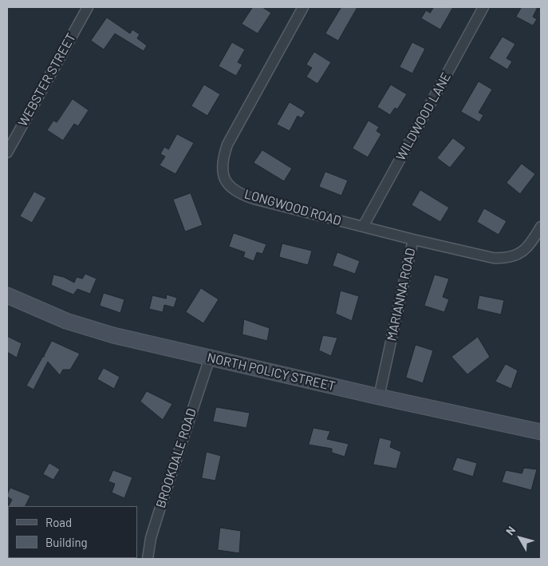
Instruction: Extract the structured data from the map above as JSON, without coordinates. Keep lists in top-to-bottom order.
{
  "streets": {
    "street": [
      "WEBSTER STREET",
      "WILDWOOD LANE",
      "LONGWOOD ROAD",
      "MARIANNA ROAD",
      "NORTH POLICY STREET",
      "BROOKDALE ROAD"
    ]
  },
  "crossings": [
    ["WILDWOOD LANE", "LONGWOOD ROAD"],
    ["LONGWOOD ROAD", "MARIANNA ROAD"],
    ["MARIANNA ROAD", "NORTH POLICY STREET"],
    ["NORTH POLICY STREET", "BROOKDALE ROAD"]
  ],
  "legend": ["Road", "Building"],
  "north": "top left"
}
